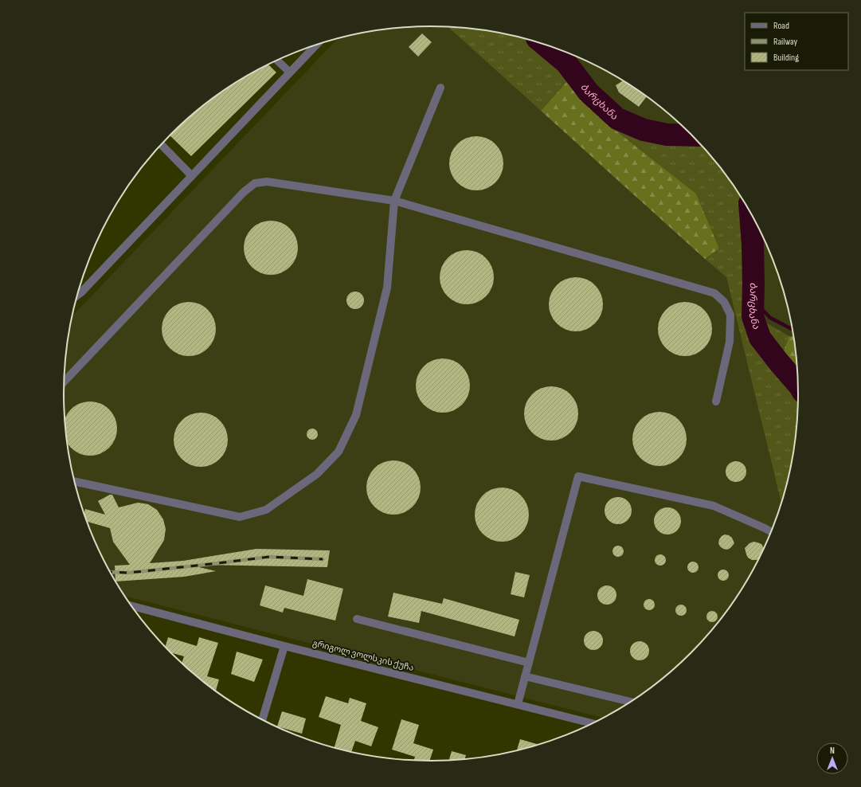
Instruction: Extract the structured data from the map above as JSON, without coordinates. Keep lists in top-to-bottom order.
{
  "streets": {
    "street": ["გრიგოლ ვოლსკის ქუჩა"]
  },
  "water": ["ბარცხანა"],
  "legend": ["Road", "Railway", "Building"],
  "north": "top"
}
